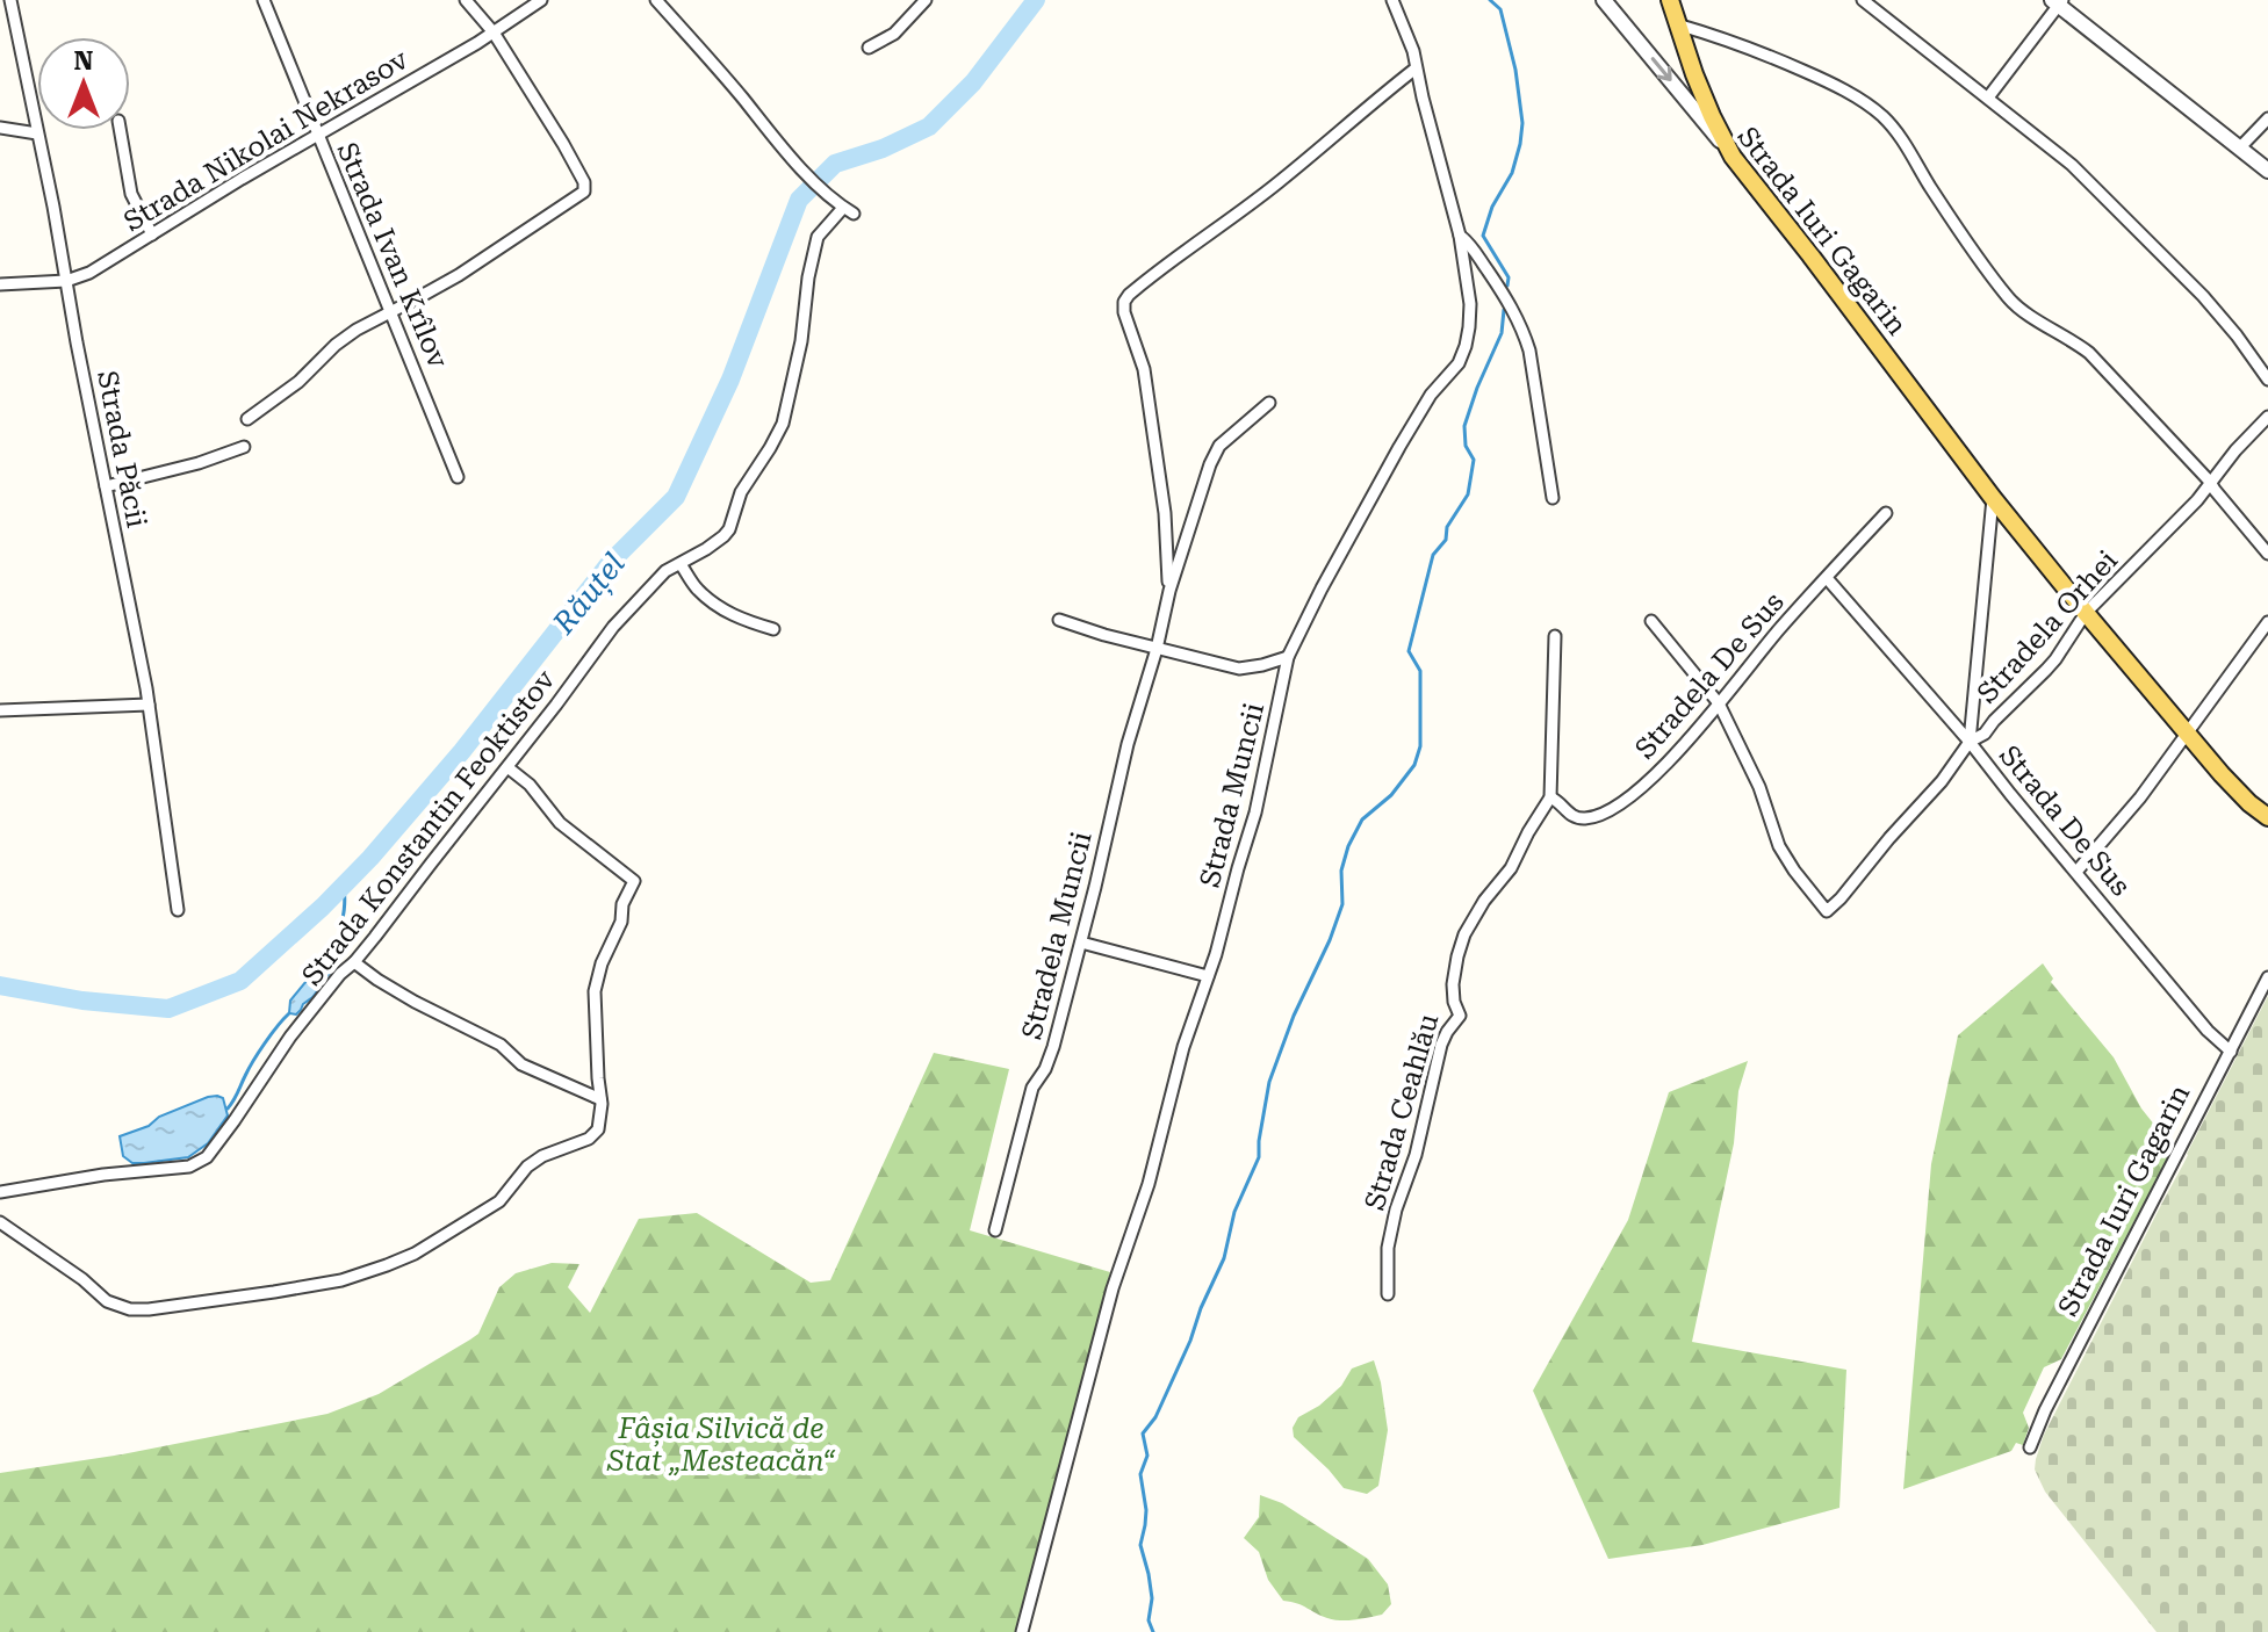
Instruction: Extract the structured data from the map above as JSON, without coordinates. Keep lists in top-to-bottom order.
{
  "streets": {
    "main road": ["Strada Iuri Gagarin"],
    "street": [
      "Strada Nikolai Nekrasov",
      "Strada Ivan Krîlov",
      "Strada Păcii",
      "Stradela Orhei",
      "Stradela De Sus",
      "Strada Muncii",
      "Strada De Sus",
      "Strada Konstantin Feoktistov",
      "Stradela Muncii",
      "Strada Ceahlău"
    ]
  },
  "crossings": [
    ["Strada Nikolai Nekrasov", "Strada Ivan Krîlov"],
    ["Strada Nikolai Nekrasov", "Strada Păcii"],
    ["Strada Iuri Gagarin", "Stradela Orhei"],
    ["Strada Iuri Gagarin", "Strada De Sus"],
    ["Stradela Orhei", "Stradela De Sus"],
    ["Stradela Orhei", "Strada De Sus"],
    ["Stradela De Sus", "Strada De Sus"],
    ["Stradela De Sus", "Strada Ceahlău"]
  ],
  "water": ["Răuțel"],
  "parks": ["Fâșia Silvică de Stat „Mesteacăn“"],
  "north": "top"
}
